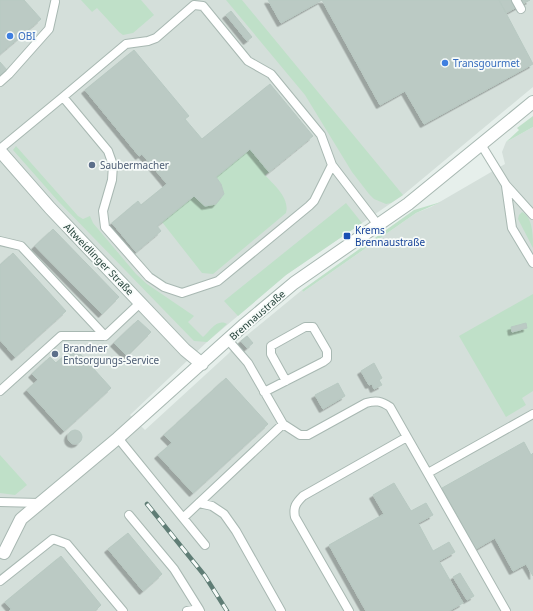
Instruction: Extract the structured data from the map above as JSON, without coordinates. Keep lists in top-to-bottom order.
{
  "streets": {
    "street": ["Altweidlinger Straße", "Brennaustraße"]
  },
  "crossings": [
    ["Altweidlinger Straße", "Brennaustraße"]
  ],
  "places": {
    "other": [
      "OBI",
      "Transgourmet",
      "Saubermacher",
      "Brandner Entsorgungs-Service"
    ],
    "transit": ["Krems Brennaustraße"]
  }
}
